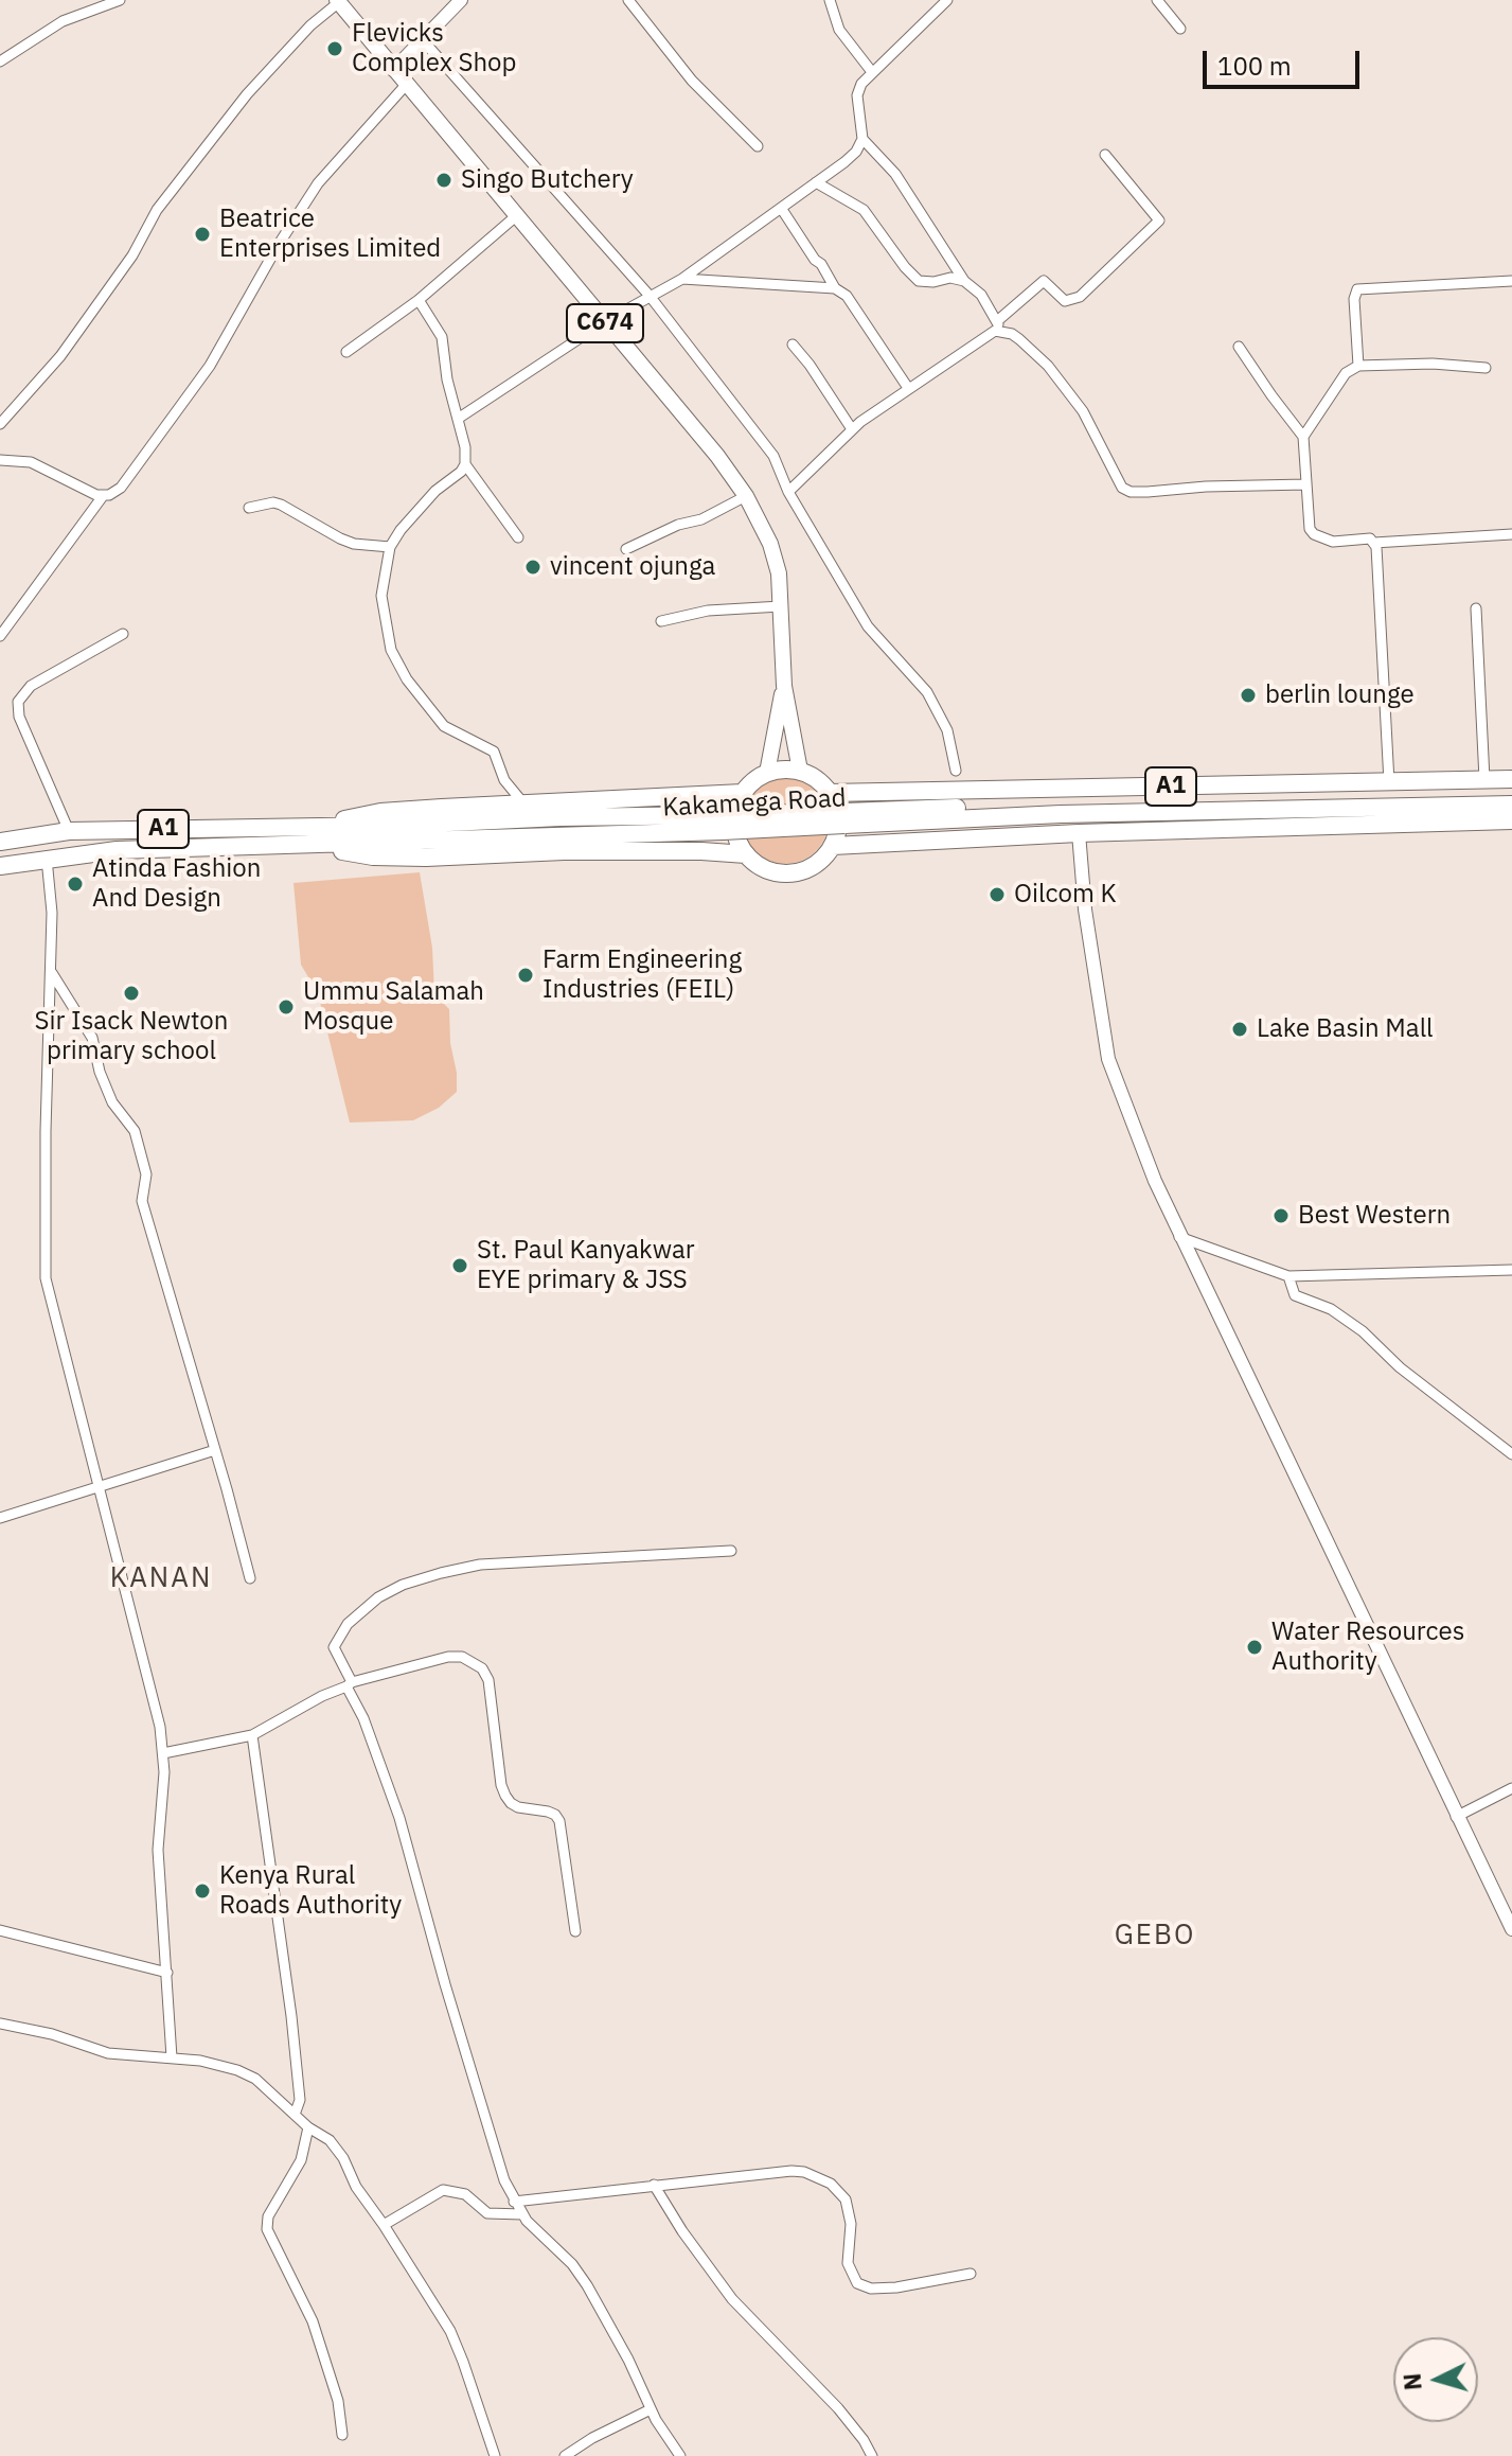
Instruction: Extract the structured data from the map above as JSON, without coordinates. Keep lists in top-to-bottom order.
{
  "streets": {
    "highway": ["A1", "Kakamega Road"],
    "main road": ["C674"]
  },
  "crossings": [
    ["C674", "A1"],
    ["A1", "Kakamega Road"]
  ],
  "districts": ["KANAN", "GEBO"],
  "places": [
    "Flevicks Complex Shop",
    "Singo Butchery",
    "Beatrice Enterprises Limited",
    "vincent ojunga",
    "berlin lounge",
    "Atinda Fashion And Design",
    "Oilcom K",
    "Farm Engineering Industries (FEIL)",
    "Sir Isack Newton primary school",
    "Ummu Salamah Mosque",
    "Lake Basin Mall",
    "Best Western",
    "St. Paul Kanyakwar EYE primary & JSS",
    "Water Resources Authority",
    "Kenya Rural Roads Authority"
  ],
  "scale_bar": "100 m",
  "north": "left"
}
